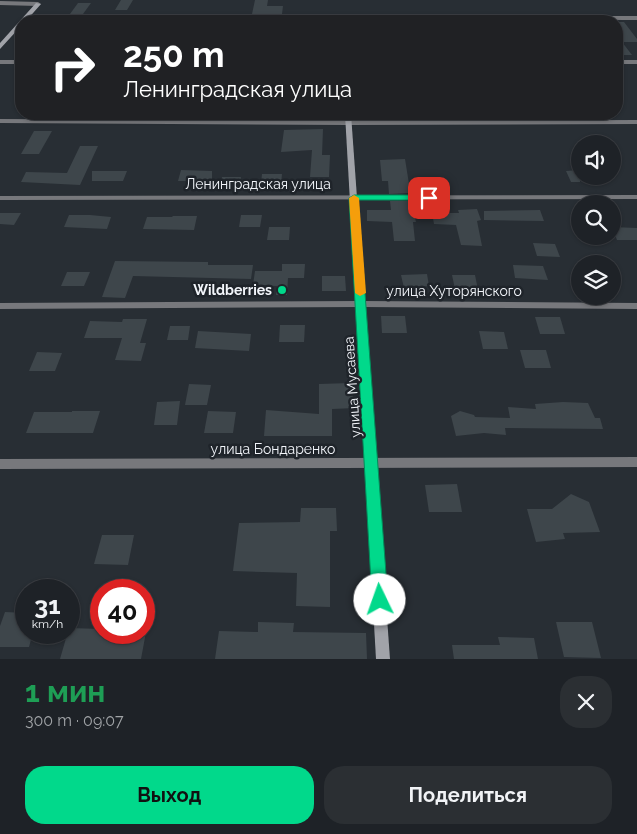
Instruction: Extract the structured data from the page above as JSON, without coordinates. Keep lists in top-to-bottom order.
{
  "streets": {
    "street": [
      "Ленинградская улица",
      "улица Хуторянского",
      "улица Мусаева",
      "улица Бондаренко"
    ]
  },
  "crossings": [
    ["Ленинградская улица", "улица Мусаева"],
    ["улица Хуторянского", "улица Мусаева"],
    ["улица Мусаева", "улица Бондаренко"]
  ],
  "places": ["Wildberries"],
  "page": {
    "turn": ["250 m", "Ленинградская улица"],
    "speed": "31 km/h",
    "limit": "40",
    "heading": ["1 мин", "300 m · 09:07"],
    "buttons": ["Выход", "Поделиться"]
  }
}
